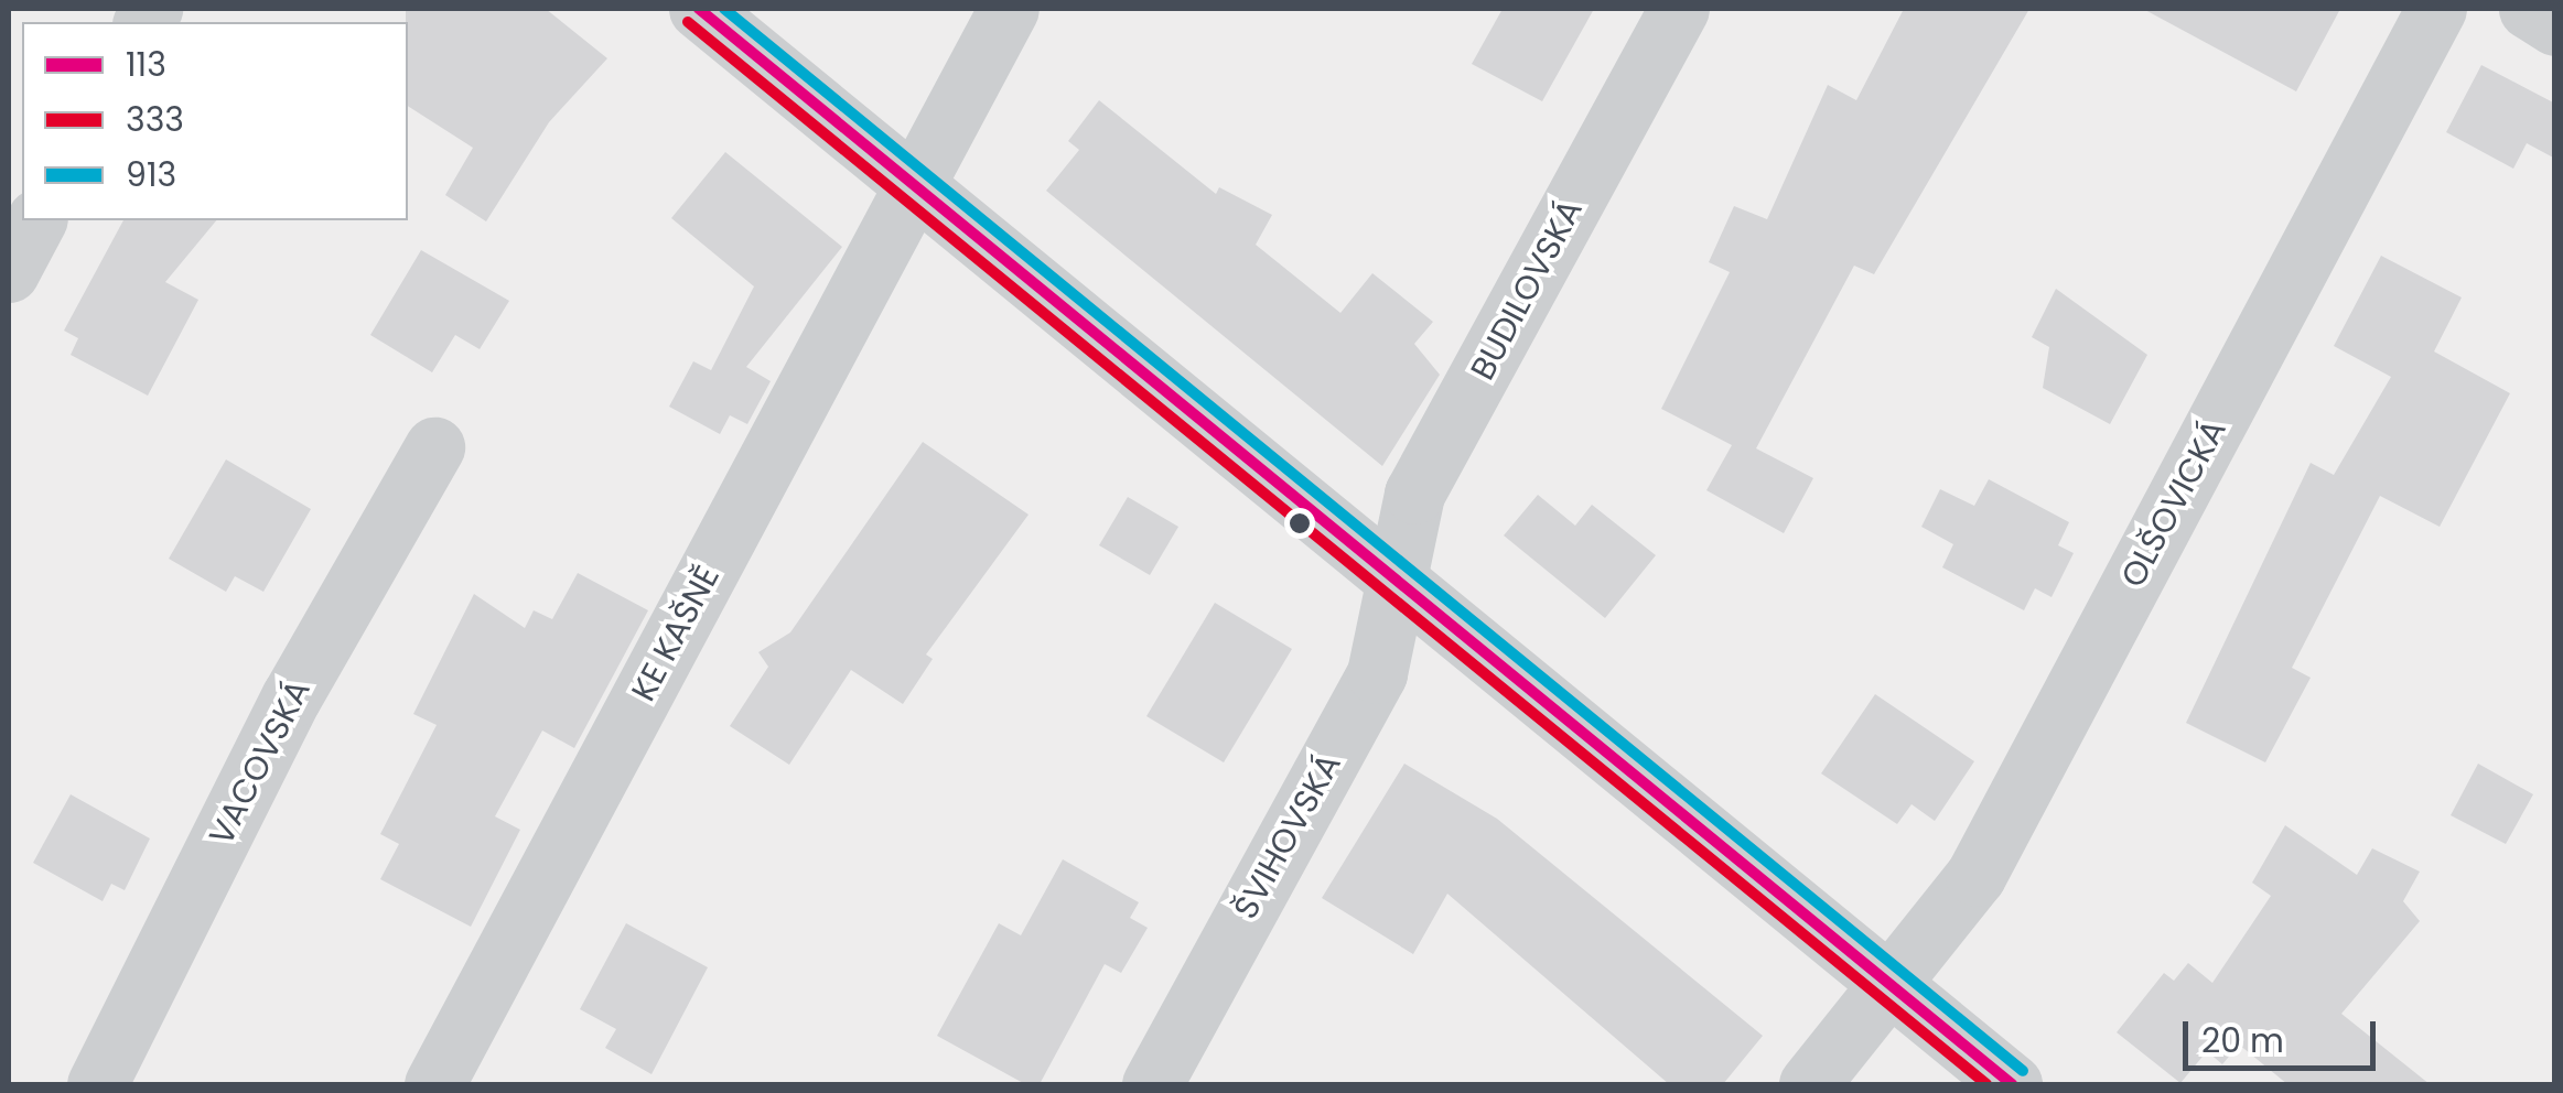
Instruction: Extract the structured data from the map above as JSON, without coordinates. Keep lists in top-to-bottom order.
{
  "streets": {
    "street": [
      "BUDILOVSKÁ",
      "OLŠOVICKÁ",
      "KE KAŠNĚ",
      "VACOVSKÁ",
      "ŠVIHOVSKÁ"
    ]
  },
  "crossings": [
    ["BUDILOVSKÁ", "ŠVIHOVSKÁ"]
  ],
  "lines": ["transit line 113", "transit line 913", "transit line 333"],
  "legend": ["113", "333", "913"],
  "scale_bar": "20 m"
}
